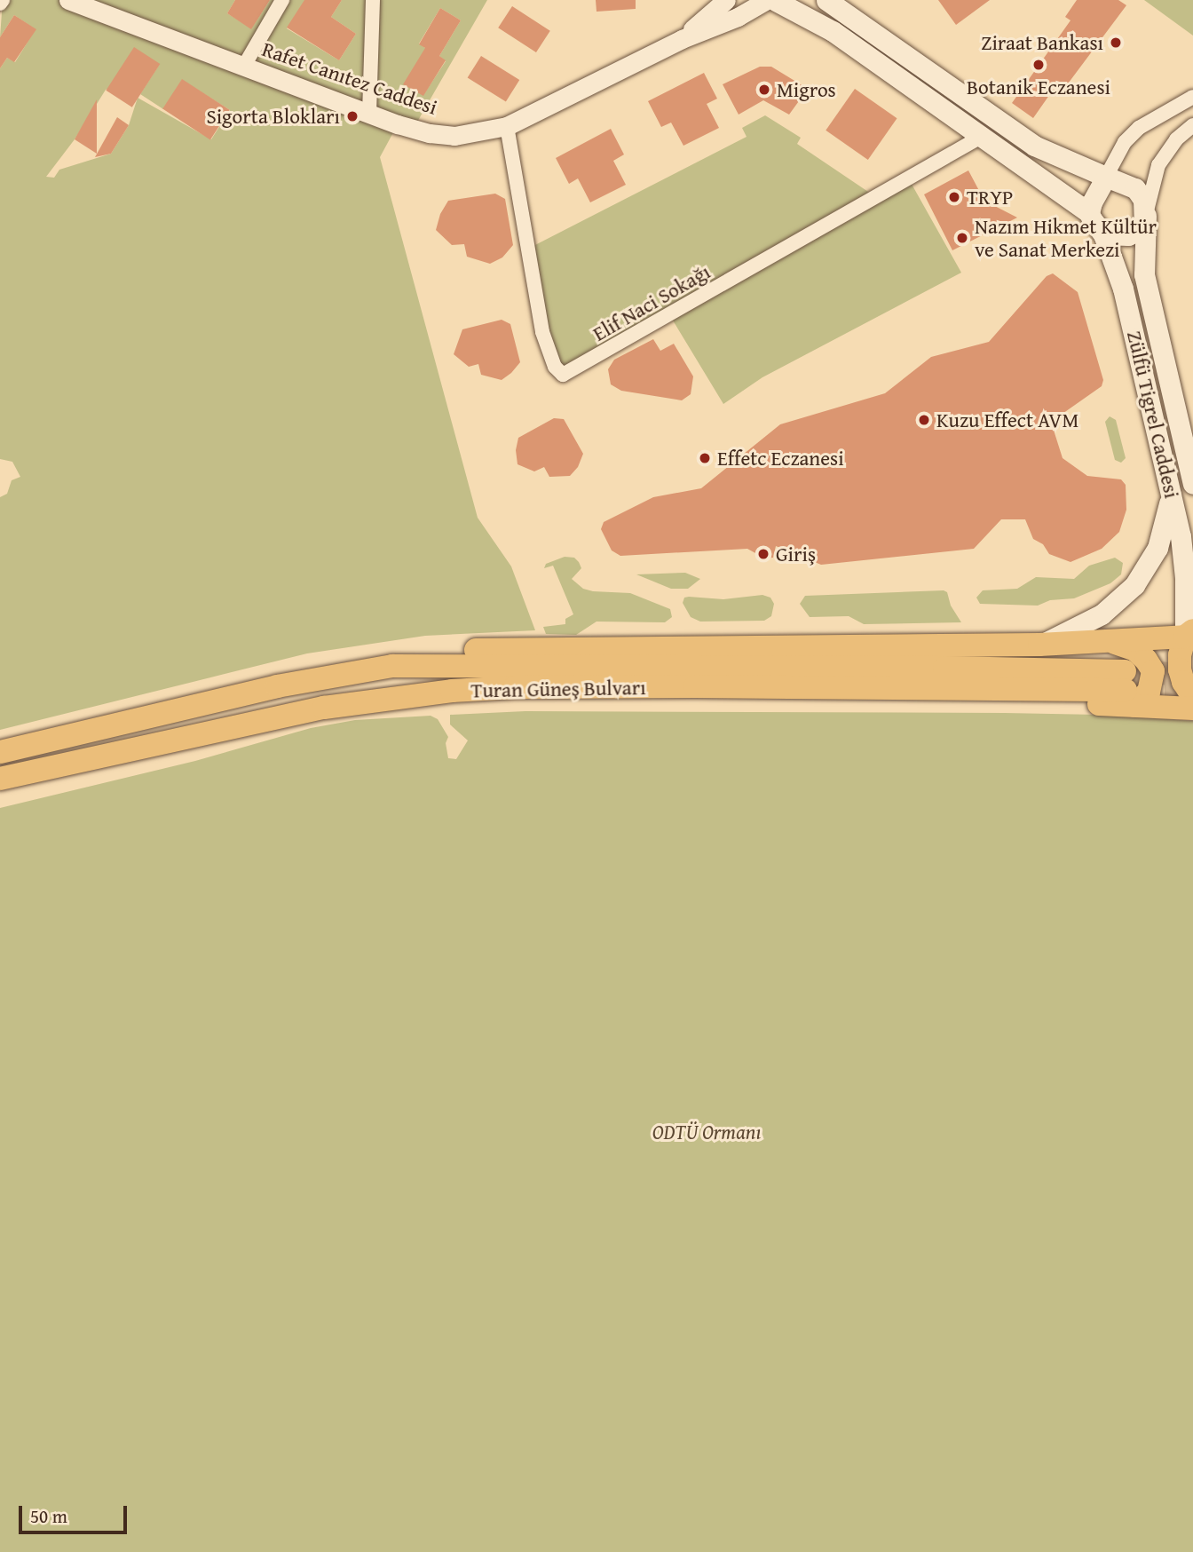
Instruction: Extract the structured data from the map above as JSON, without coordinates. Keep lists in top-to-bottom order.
{
  "streets": {
    "main road": ["Zülfü Tigrel Caddesi", "Turan Güneş Bulvarı"],
    "street": ["Rafet Canıtez Caddesi", "Elif Naci Sokağı"]
  },
  "crossings": [
    ["Rafet Canıtez Caddesi", "Elif Naci Sokağı"]
  ],
  "parks": ["ODTÜ Ormanı"],
  "places": [
    "Ziraat Bankası",
    "Botanik Eczanesi",
    "Migros",
    "Sigorta Blokları",
    "TRYP",
    "Nazım Hikmet Kültür ve Sanat Merkezi",
    "Kuzu Effect AVM",
    "Effetc Eczanesi",
    "Giriş"
  ],
  "scale_bar": "50 m"
}
